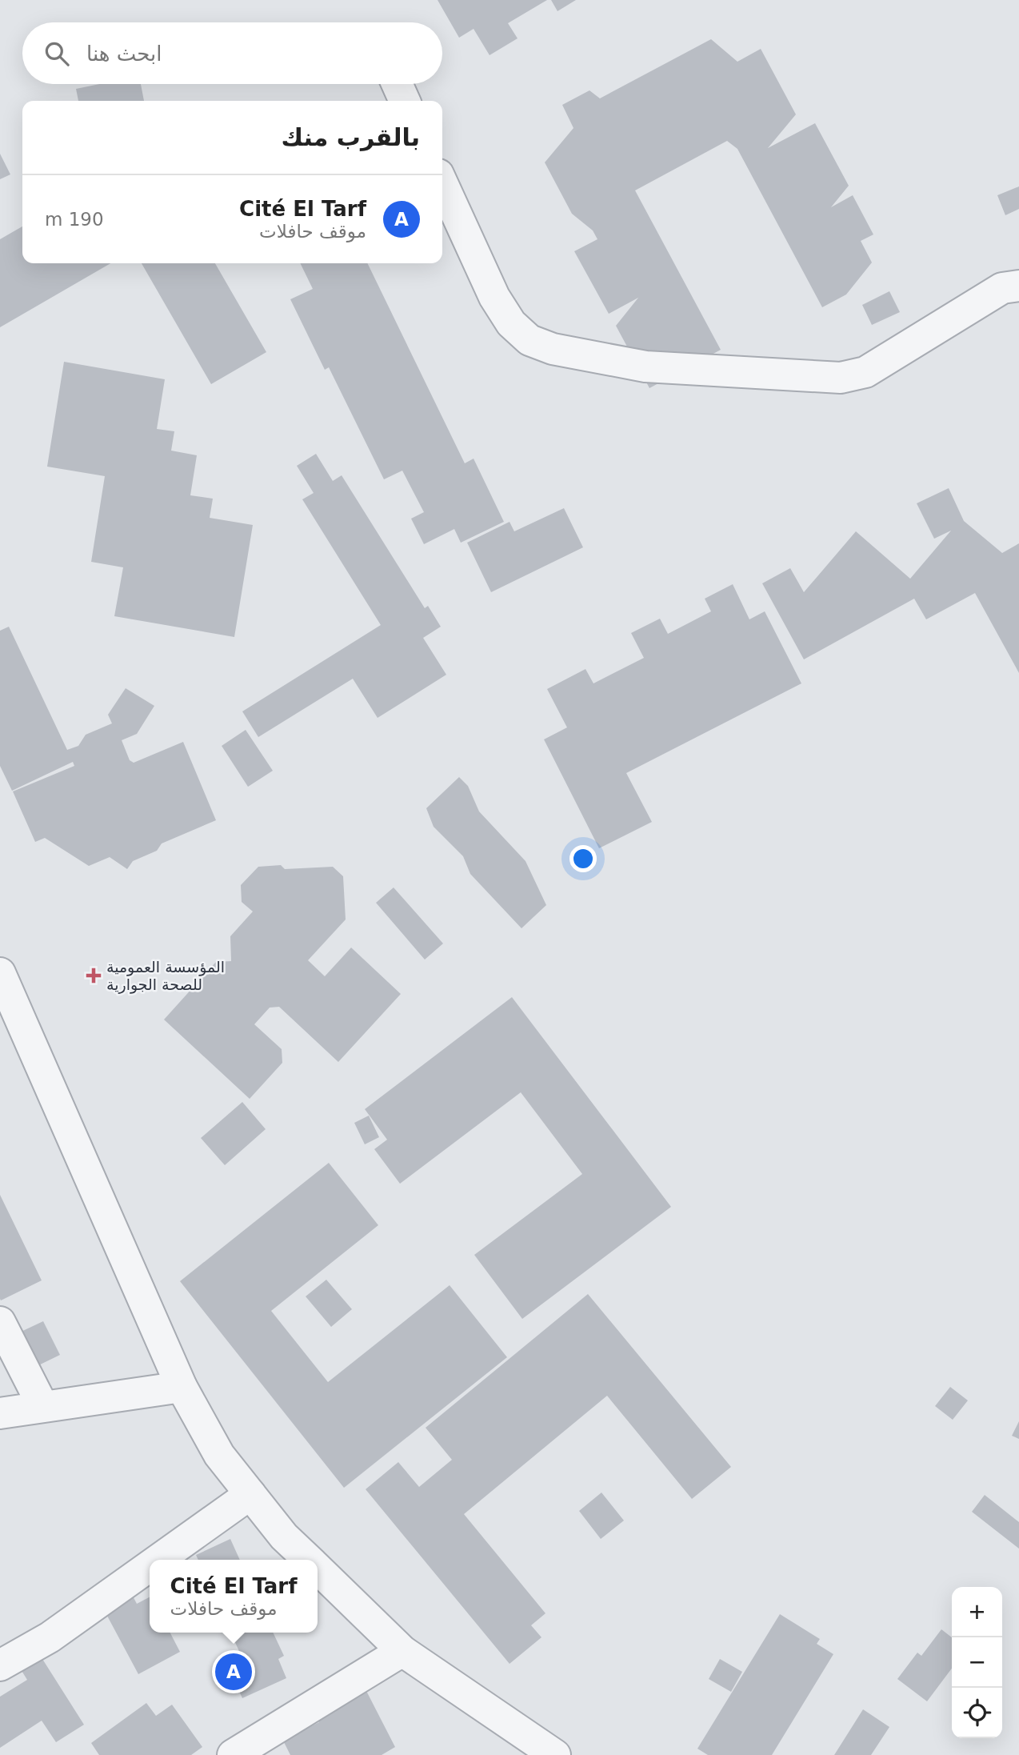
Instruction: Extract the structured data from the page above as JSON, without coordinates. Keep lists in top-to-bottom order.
{
  "places": {
    "health": ["المؤسسة العمومية للصحة الجوارية"]
  },
  "page": {
    "search": "ابحث هنا",
    "heading": "بالقرب منك",
    "list": [
      {
        "mark": "A",
        "name": "Cité El Tarf",
        "note": "موقف حافلات",
        "value": "190 m"
      }
    ],
    "popup": ["Cité El Tarf", "موقف حافلات"],
    "map_buttons": ["+", "−"],
    "pins": "A"
  }
}
